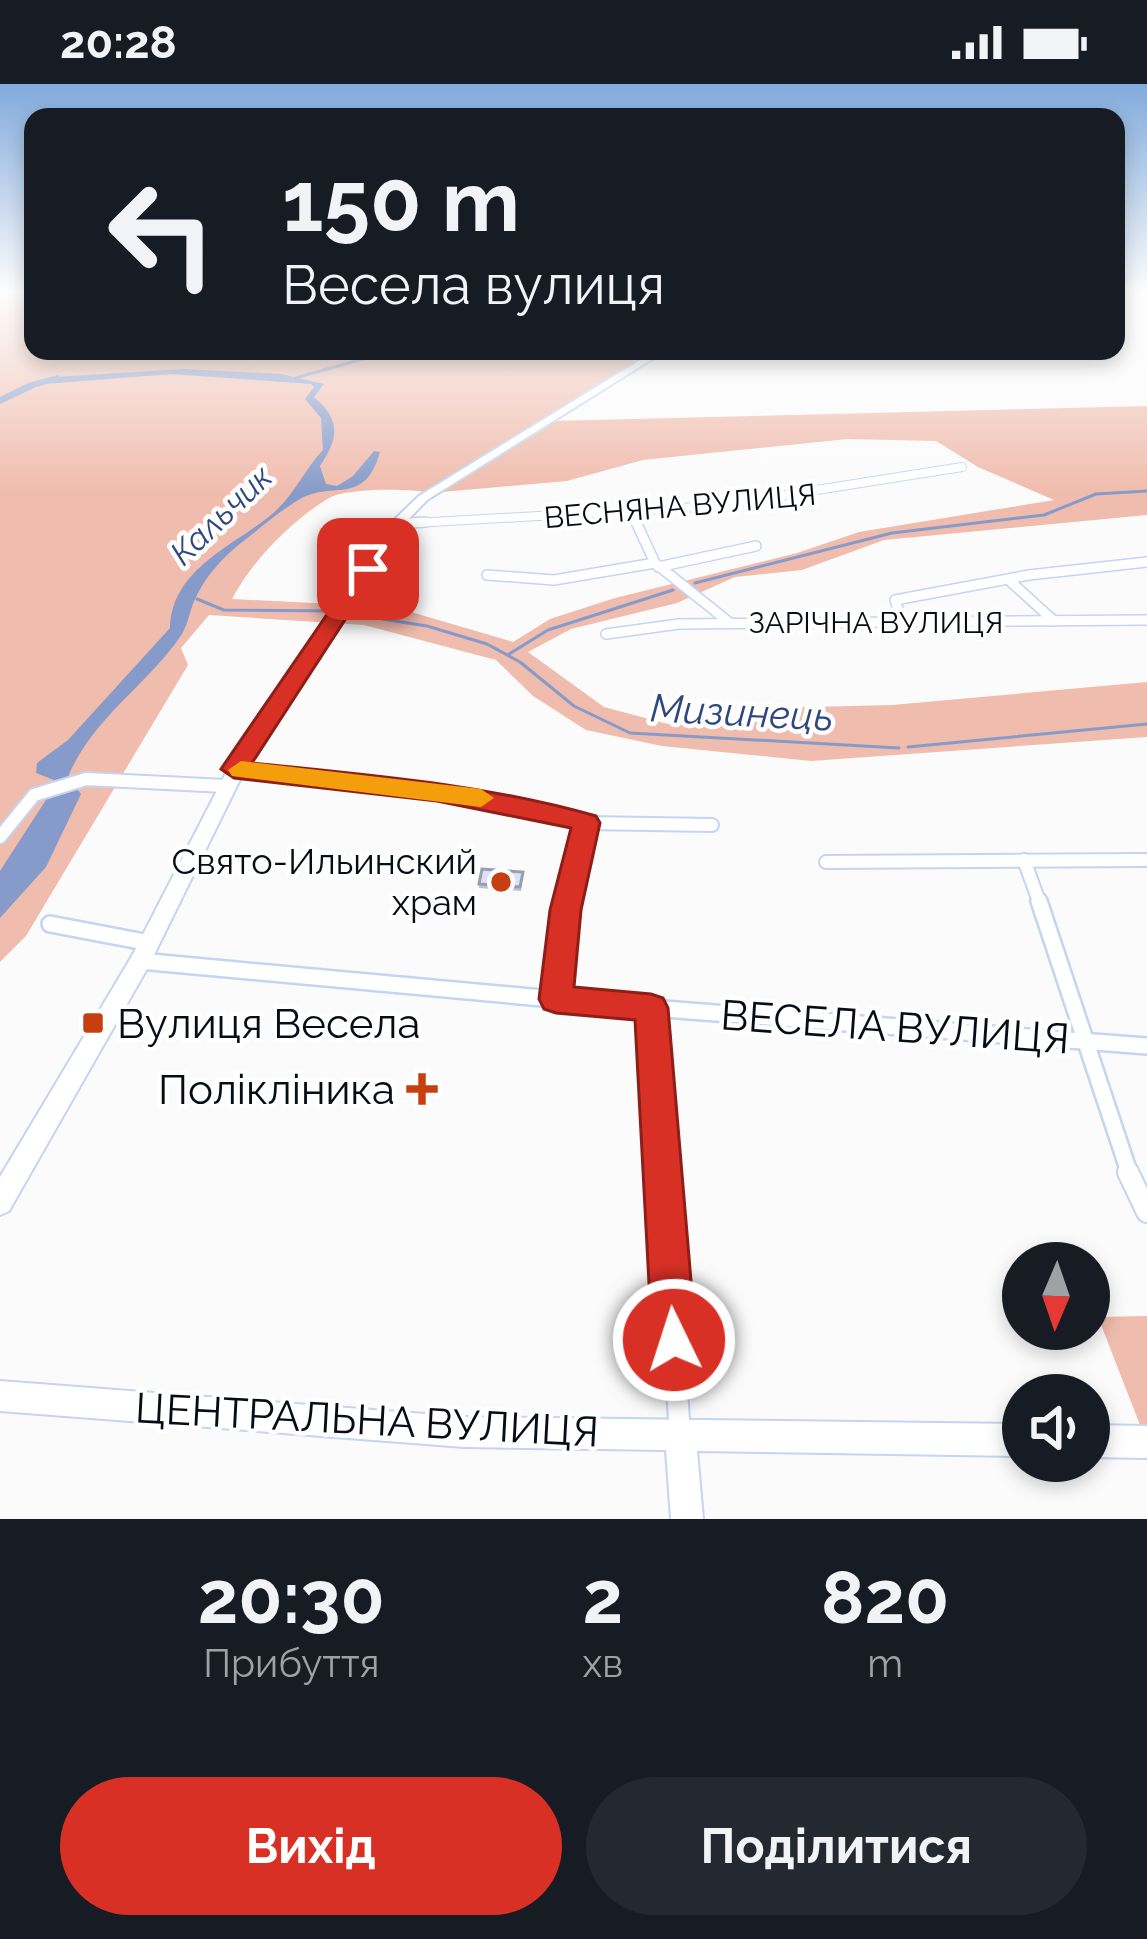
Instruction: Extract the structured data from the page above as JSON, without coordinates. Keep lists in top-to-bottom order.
{
  "streets": {
    "street": [
      "ВЕСНЯНА ВУЛИЦЯ",
      "ЗАРІЧНА ВУЛИЦЯ",
      "ВЕСЕЛА ВУЛИЦЯ",
      "ЦЕНТРАЛЬНА ВУЛИЦЯ"
    ]
  },
  "water": ["Кальчик", "Мизинець"],
  "places": {
    "other": ["Свято-Ильинский храм"],
    "transit": ["Вулиця Весела"],
    "health": ["Полікліника"]
  },
  "north": "bottom",
  "page": {
    "status": "20:28",
    "turn": ["150 m", "Весела вулиця"],
    "eta": [
      "20:30",
      "Прибуття",
      "2",
      "хв",
      "820",
      "m"
    ],
    "buttons": ["Вихід", "Поділитися"]
  }
}
